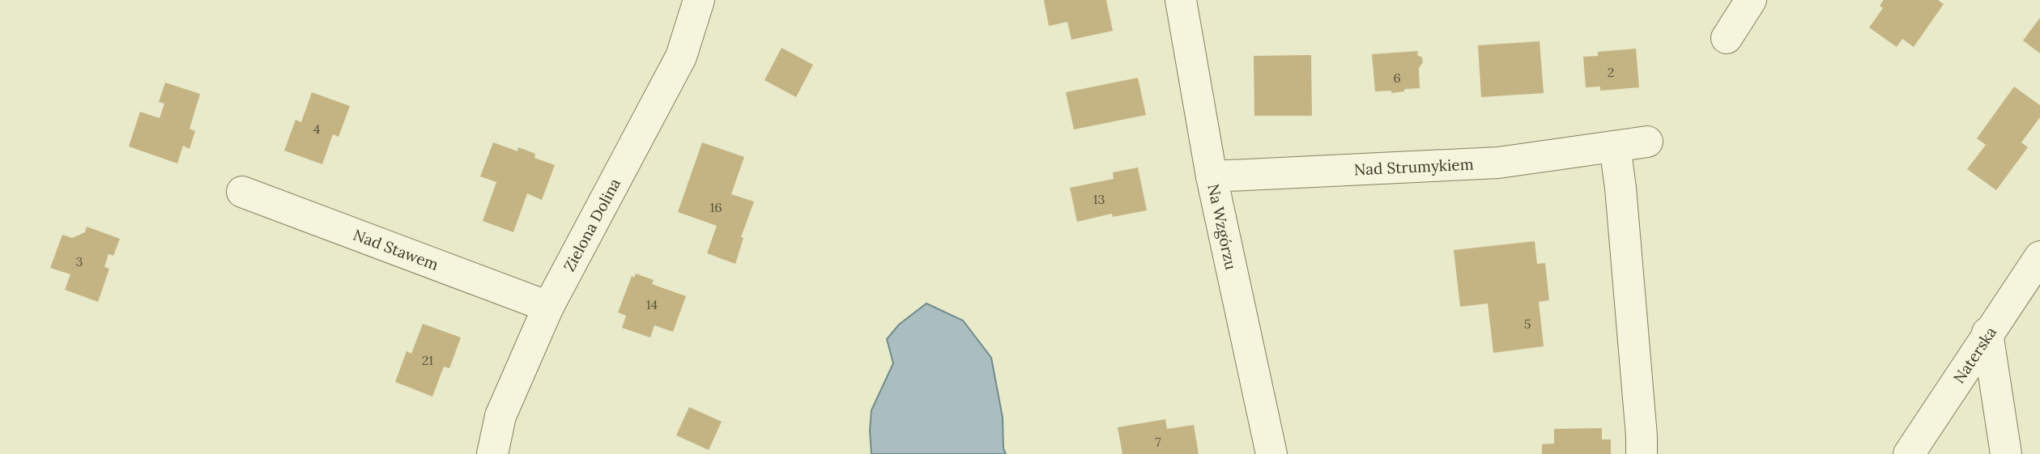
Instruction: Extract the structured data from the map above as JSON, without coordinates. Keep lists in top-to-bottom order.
{
  "streets": {
    "street": [
      "Nad Strumykiem",
      "Zielona Dolina",
      "Na Wzgórzu",
      "Nad Stawem",
      "Naterska"
    ]
  },
  "crossings": [
    ["Nad Strumykiem", "Na Wzgórzu"],
    ["Zielona Dolina", "Nad Stawem"]
  ],
  "house_numbers": [
    "2",
    "6",
    "4",
    "13",
    "16",
    "3",
    "14",
    "5",
    "21",
    "7"
  ]
}
